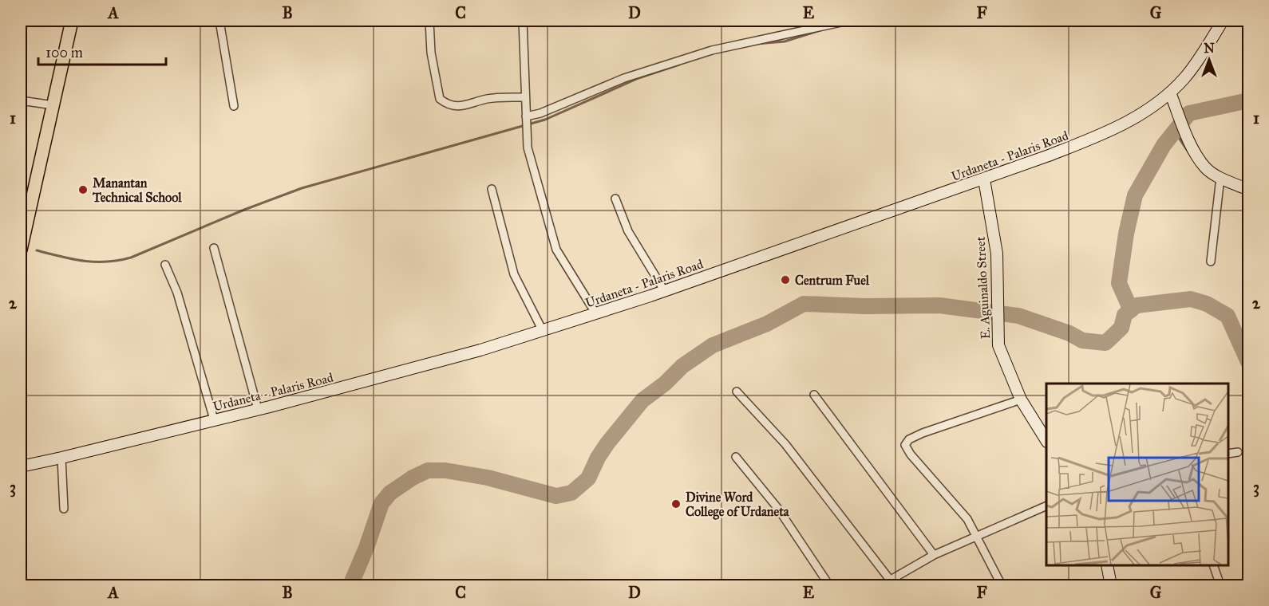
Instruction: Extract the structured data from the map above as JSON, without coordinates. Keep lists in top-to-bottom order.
{
  "streets": {
    "main road": ["Urdaneta - Palaris Road", "E. Aguinaldo Street"]
  },
  "crossings": [
    ["Urdaneta - Palaris Road", "E. Aguinaldo Street"]
  ],
  "places": ["Manantan Technical School", "Centrum Fuel", "Divine Word College of Urdaneta"],
  "scale_bar": "100 m",
  "north": "top",
  "grid": {
    "columns": [
      "A",
      "B",
      "C",
      "D",
      "E",
      "F",
      "G"
    ],
    "rows": ["1", "2", "3"]
  }
}
